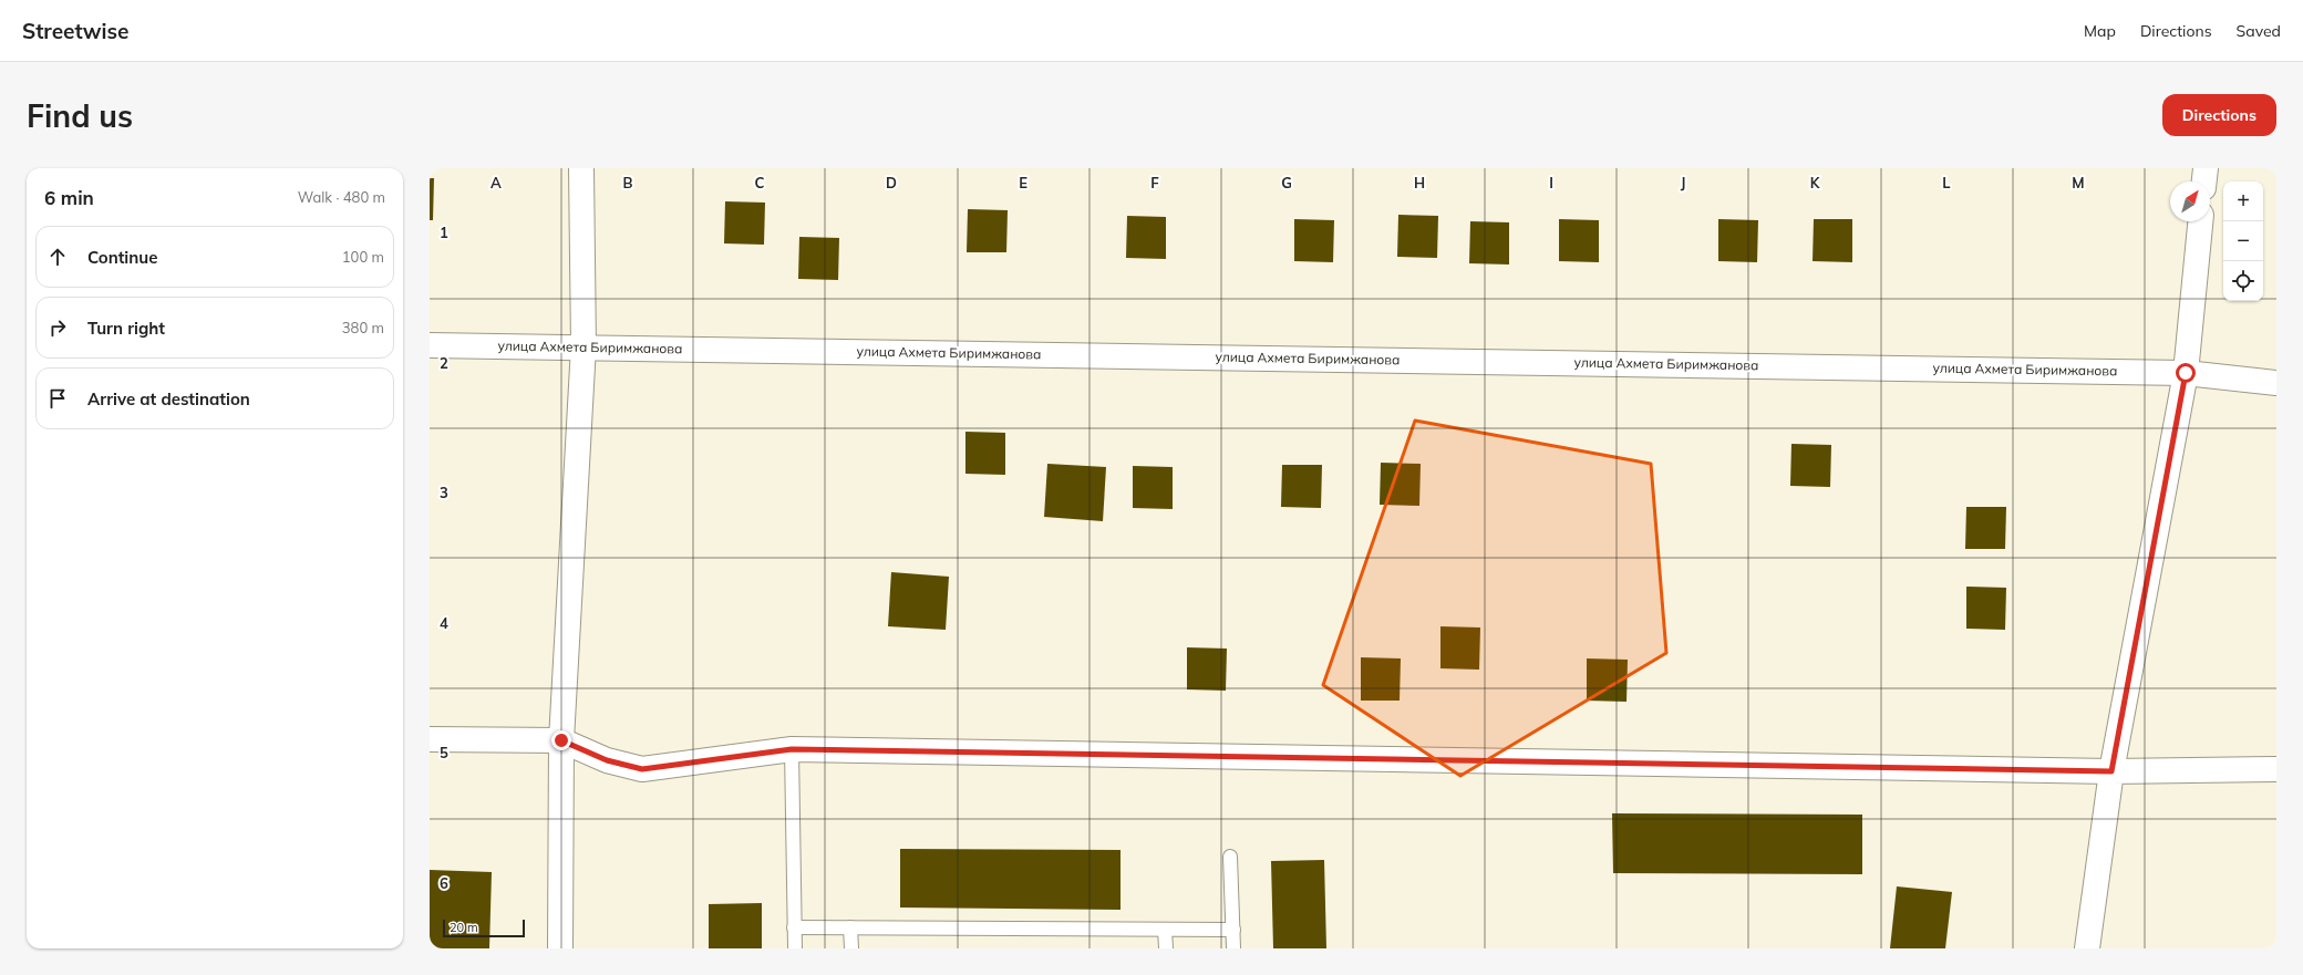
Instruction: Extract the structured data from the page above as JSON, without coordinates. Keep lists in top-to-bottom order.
{
  "streets": {
    "street": ["улица Ахмета Биримжанова"]
  },
  "scale_bar": "20 m",
  "north": "top right",
  "page": {
    "header": "Streetwise",
    "nav": ["Map", "Directions", "Saved"],
    "buttons": "Directions",
    "title": "Find us",
    "heading": ["6 min", "Walk · 480 m"],
    "map_buttons": ["+", "−"],
    "list": [
      ["Continue", "100 m"],
      ["Turn right", "380 m"],
      "Arrive at destination"
    ],
    "scale": "20 m"
  },
  "grid": {
    "columns": [
      "A",
      "B",
      "C",
      "D",
      "E",
      "F",
      "G",
      "H",
      "I",
      "J",
      "K",
      "L",
      "M"
    ],
    "rows": [
      "1",
      "2",
      "3",
      "4",
      "5",
      "6"
    ]
  }
}
